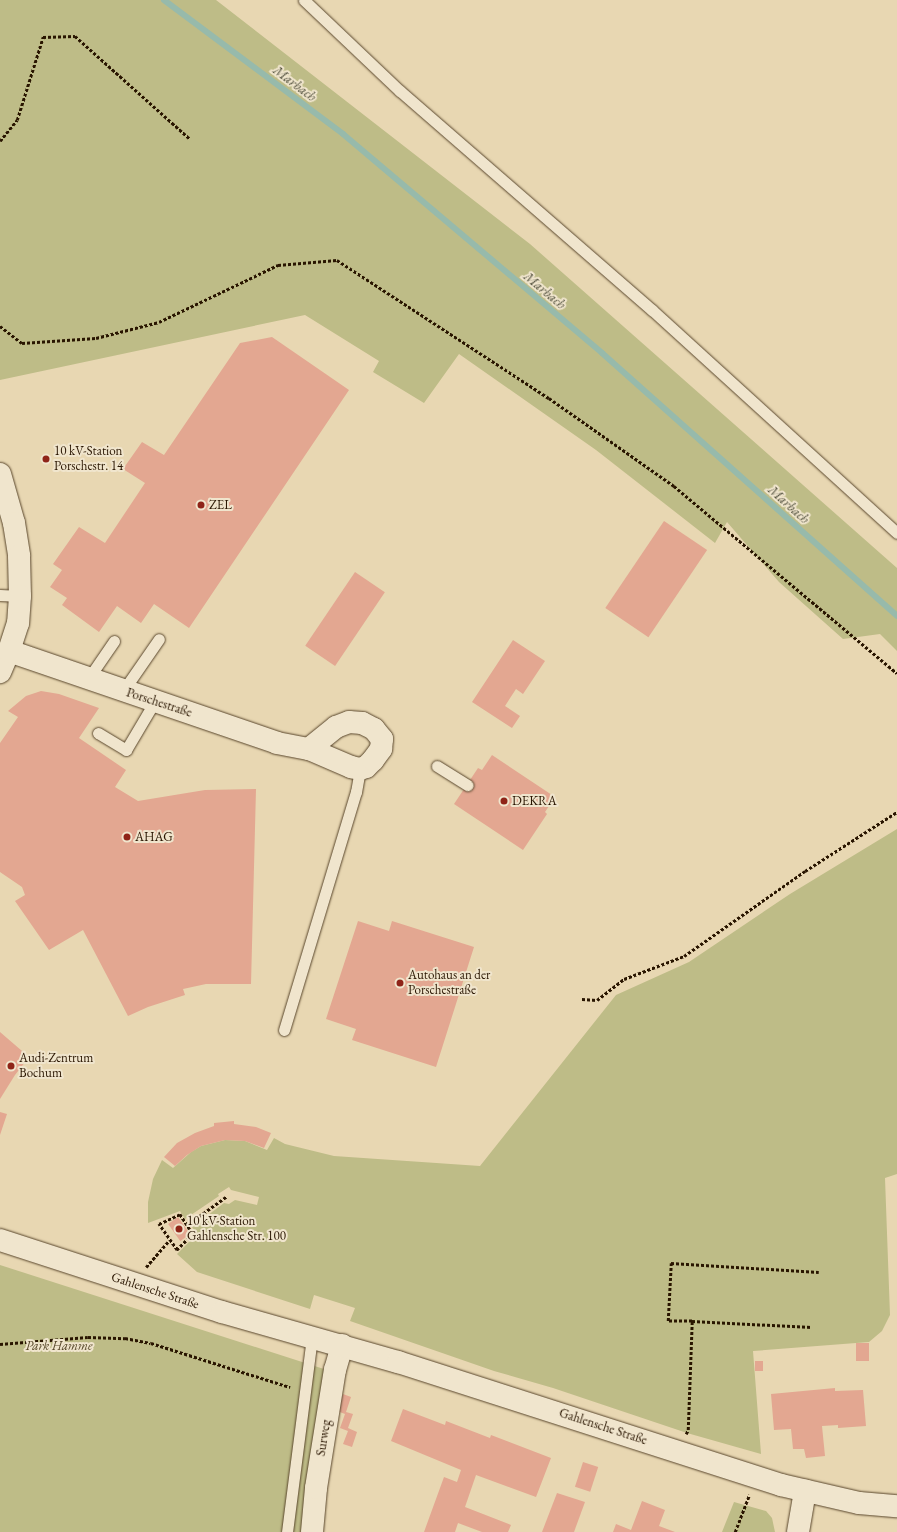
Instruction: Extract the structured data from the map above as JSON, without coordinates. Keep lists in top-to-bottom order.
{
  "streets": {
    "street": ["Porschestraße", "Gahlensche Straße", "Surweg"]
  },
  "crossings": [
    ["Gahlensche Straße", "Surweg"]
  ],
  "water": ["Marbach"],
  "parks": ["Park Hamme"],
  "places": [
    "10 kV-Station Porschestr. 14",
    "ZEL",
    "DEKRA",
    "AHAG",
    "Autohaus an der Porschestraße",
    "Audi-Zentrum Bochum",
    "10 kV-Station Gahlensche Str. 100"
  ]
}
